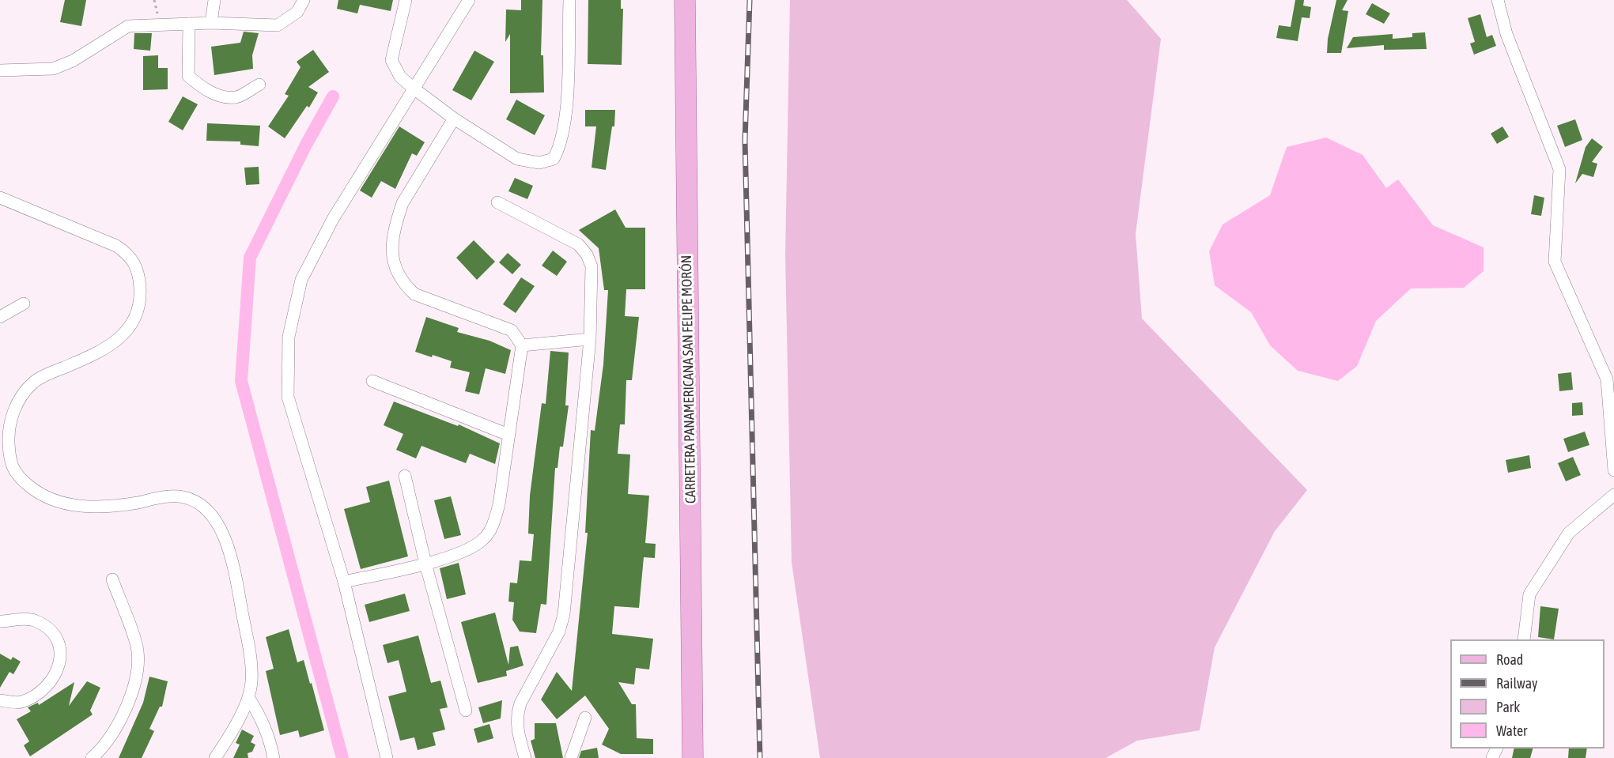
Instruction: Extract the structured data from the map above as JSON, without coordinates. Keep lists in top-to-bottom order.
{
  "streets": {
    "main road": ["CARRETERA PANAMERICANA SAN FELIPE MORÓN"]
  },
  "legend": [
    "Road",
    "Railway",
    "Park",
    "Water"
  ]
}
